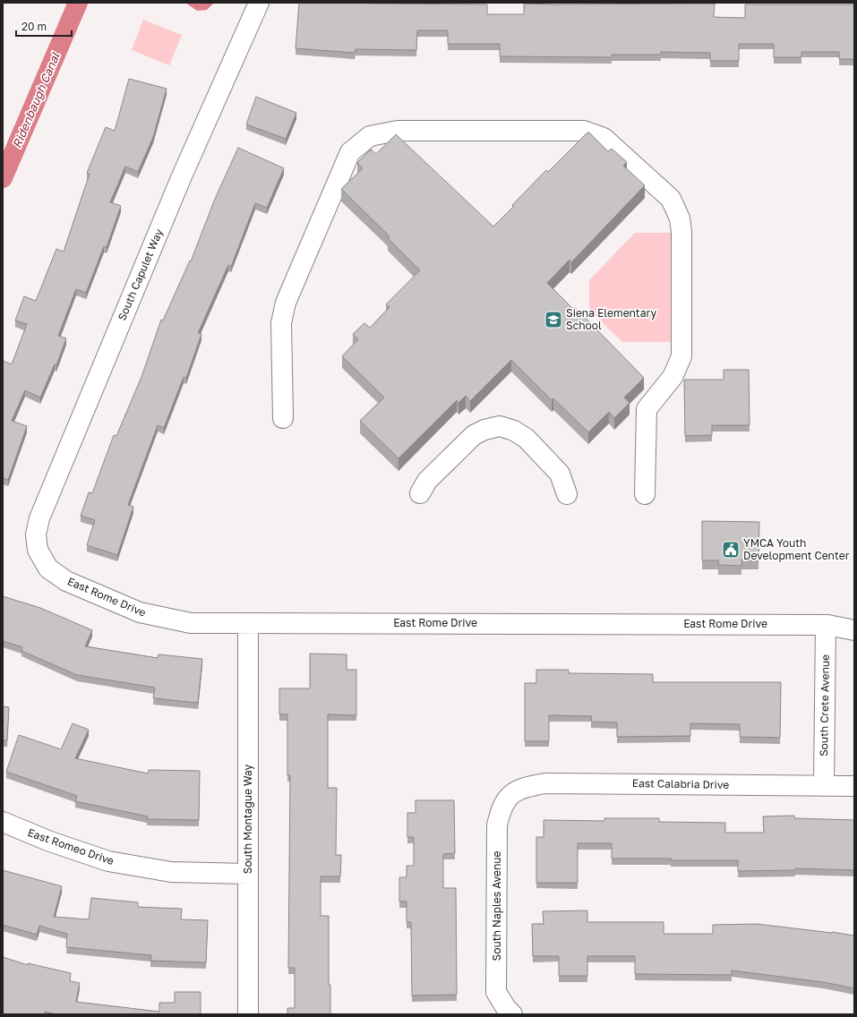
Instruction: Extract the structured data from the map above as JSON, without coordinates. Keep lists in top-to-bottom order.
{
  "streets": {
    "street": [
      "South Capulet Way",
      "East Rome Drive",
      "South Crete Avenue",
      "East Calabria Drive",
      "South Montague Way",
      "East Romeo Drive",
      "South Naples Avenue"
    ]
  },
  "crossings": [
    ["South Capulet Way", "East Rome Drive"],
    ["East Rome Drive", "South Crete Avenue"],
    ["East Rome Drive", "South Montague Way"],
    ["South Crete Avenue", "East Calabria Drive"],
    ["East Calabria Drive", "South Naples Avenue"],
    ["South Montague Way", "East Romeo Drive"]
  ],
  "water": ["Ridenbaugh Canal"],
  "places": {
    "school or university": ["Siena Elementary School"],
    "public building": ["YMCA Youth Development Center"]
  },
  "scale_bar": "20 m"
}
